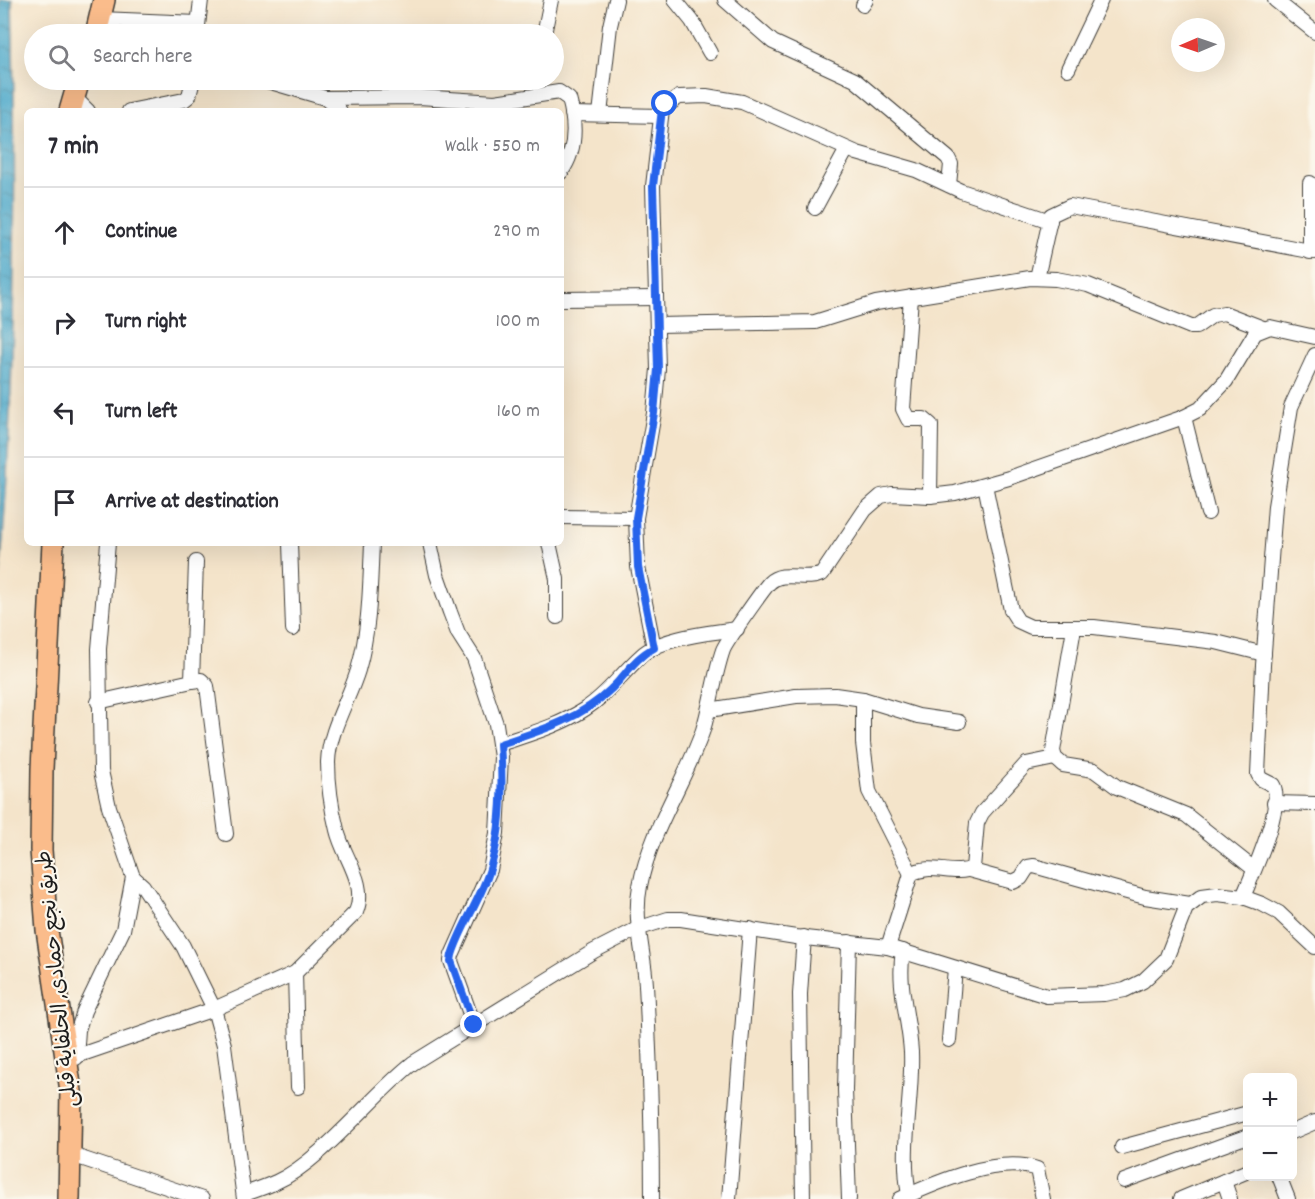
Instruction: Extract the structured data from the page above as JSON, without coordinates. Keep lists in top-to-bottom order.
{
  "streets": {
    "main road": ["طريق نجع حمادى, الحلفاية قبلى"]
  },
  "north": "left",
  "page": {
    "search": "Search here",
    "heading": ["7 min", "Walk · 550 m"],
    "list": [
      ["Continue", "290 m"],
      ["Turn right", "100 m"],
      ["Turn left", "160 m"],
      "Arrive at destination"
    ],
    "map_buttons": ["+", "−"]
  }
}
